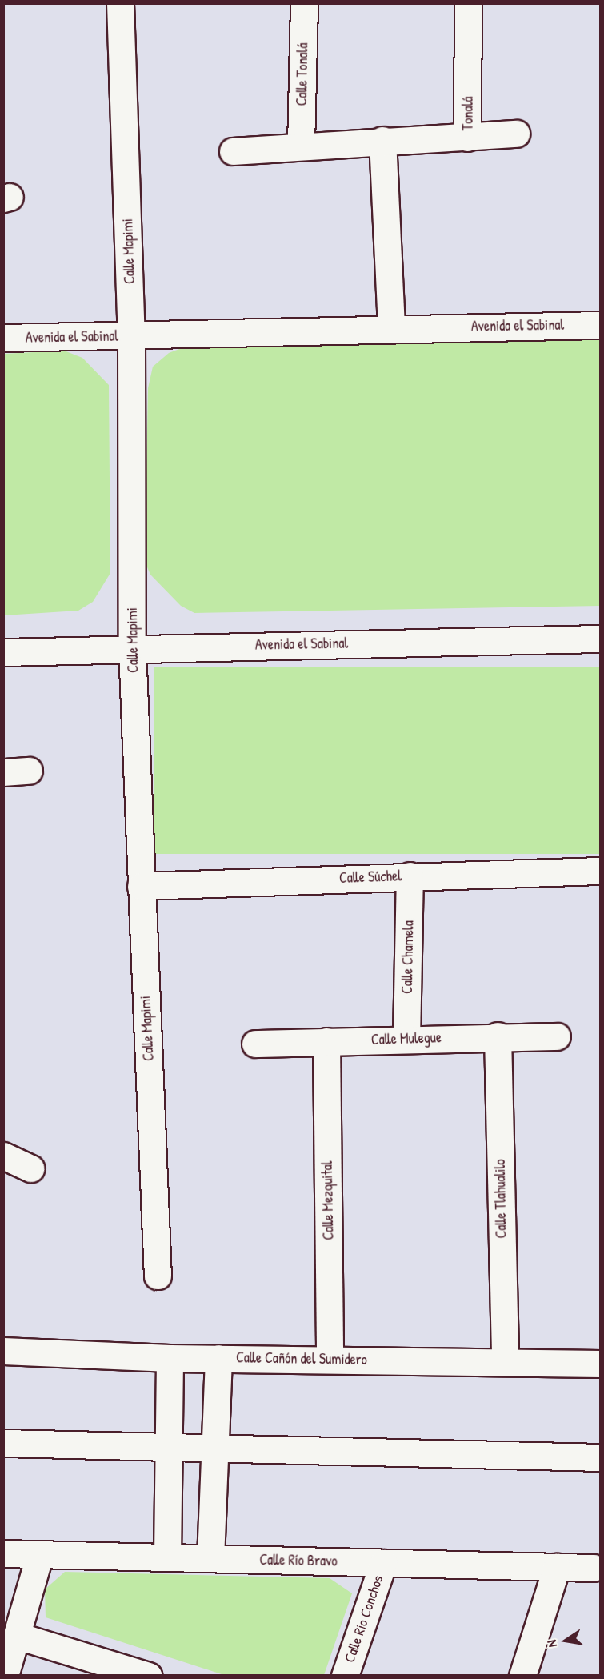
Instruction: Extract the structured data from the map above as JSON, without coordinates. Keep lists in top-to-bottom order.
{
  "streets": {
    "street": [
      "Calle Tonalá",
      "Tonalá",
      "Calle Mapimi",
      "Avenida el Sabinal",
      "Calle Súchel",
      "Calle Chamela",
      "Calle Mulegue",
      "Calle Tlahualilo",
      "Calle Mezquital",
      "Calle Cañón del Sumidero",
      "Calle Río Bravo",
      "Calle Río Conchos"
    ]
  },
  "crossings": [
    ["Calle Tonalá", "Tonalá"],
    ["Calle Mapimi", "Avenida el Sabinal"],
    ["Calle Mapimi", "Calle Súchel"],
    ["Calle Súchel", "Calle Chamela"],
    ["Calle Chamela", "Calle Mulegue"],
    ["Calle Mulegue", "Calle Tlahualilo"],
    ["Calle Mulegue", "Calle Mezquital"],
    ["Calle Tlahualilo", "Calle Cañón del Sumidero"],
    ["Calle Mezquital", "Calle Cañón del Sumidero"],
    ["Calle Río Bravo", "Calle Río Conchos"]
  ],
  "north": "left"
}
